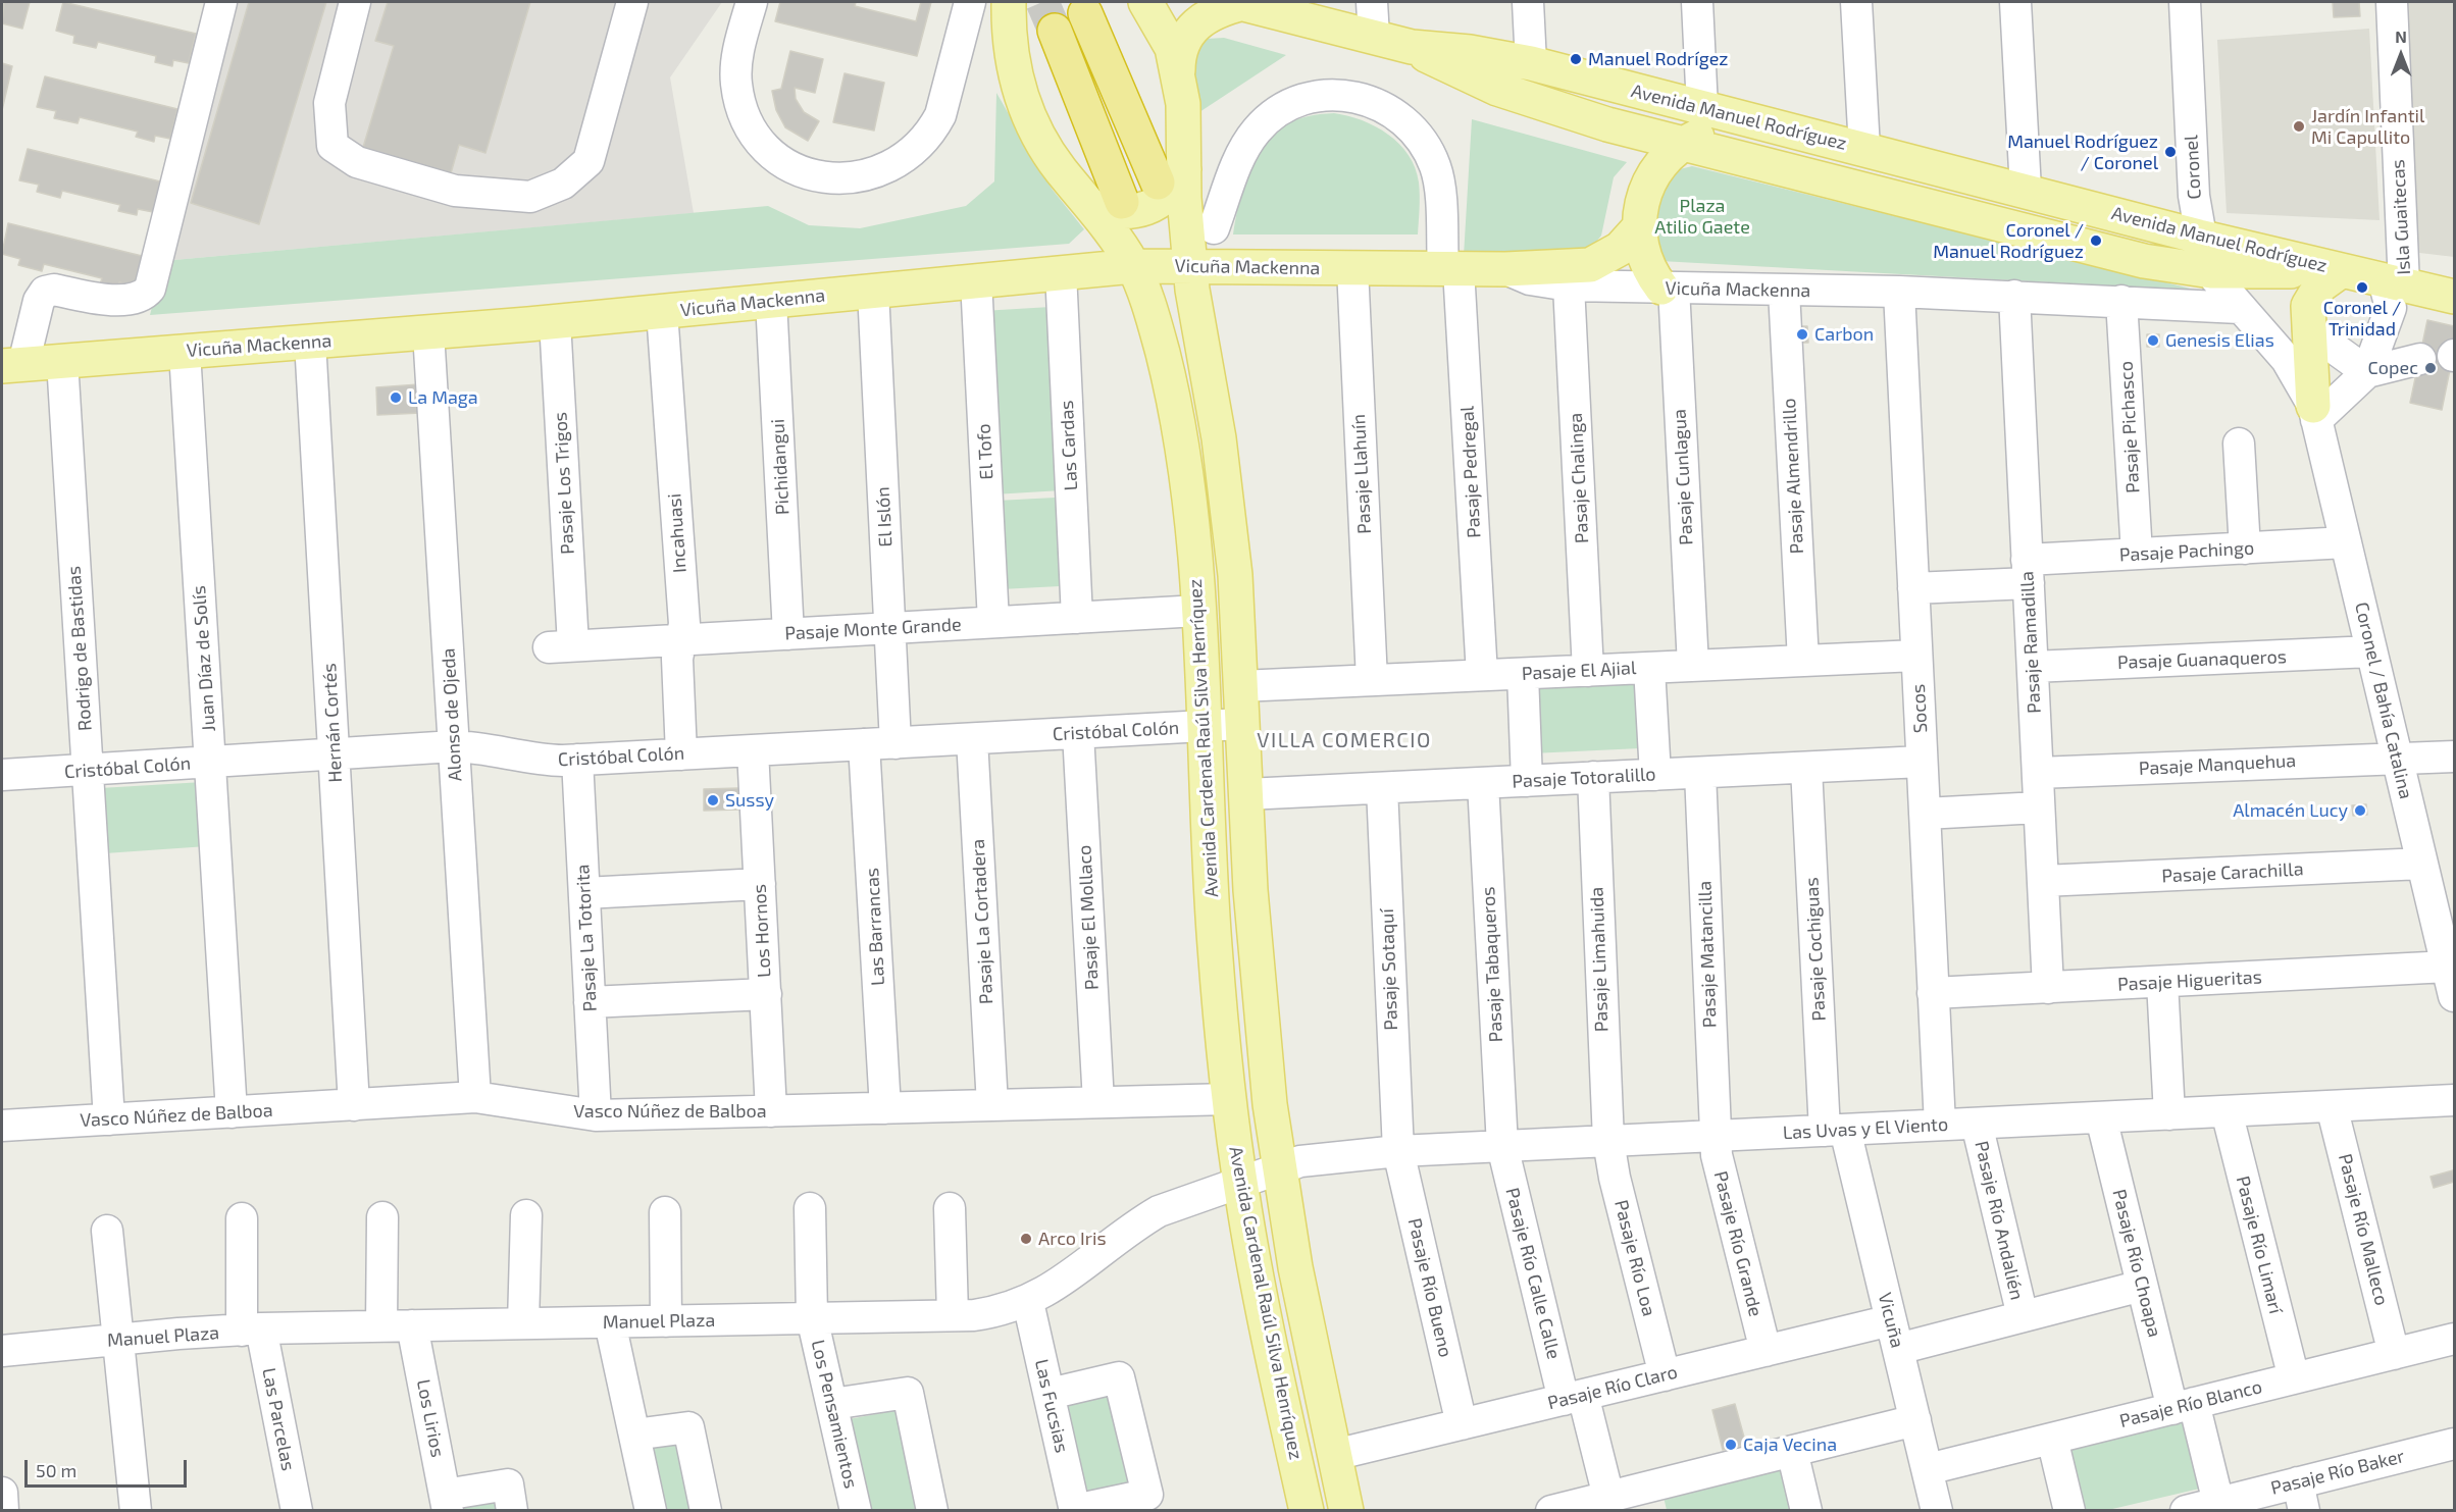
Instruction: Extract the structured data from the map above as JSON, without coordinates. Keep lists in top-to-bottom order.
{
  "streets": {
    "main road": ["Avenida Manuel Rodríguez", "Vicuña Mackenna", "Avenida Cardenal Raúl Silva Henríquez"],
    "street": [
      "Coronel",
      "Isla Guaitecas",
      "Pasaje Pichasco",
      "Las Cardas",
      "El Tofo",
      "Pichidangui",
      "Pasaje Pedregal",
      "Pasaje Llahuín",
      "Pasaje Almendrillo",
      "Pasaje Cunlagua",
      "Pasaje Chalinga",
      "Pasaje Los Trigos",
      "El Islón",
      "Incahuasi",
      "Pasaje Pachingo",
      "Pasaje Monte Grande",
      "Pasaje Ramadilla",
      "Rodrigo de Bastidas",
      "Juan Díaz de Solís",
      "Pasaje Guanaqueros",
      "Pasaje El Ajial",
      "Coronel / Bahía Catalina",
      "Socos",
      "Alonso de Ojeda",
      "Hernán Cortés",
      "Cristóbal Colón",
      "Pasaje Manquehua",
      "Pasaje Totoralillo",
      "Pasaje Carachilla",
      "Pasaje El Mollaco",
      "Pasaje La Cortadera",
      "Las Barrancas",
      "Los Hornos",
      "Pasaje La Totorita",
      "Pasaje Cochiguas",
      "Pasaje Matancilla",
      "Pasaje Limahuida",
      "Pasaje Tabaqueros",
      "Pasaje Sotaquí",
      "Pasaje Higueritas",
      "Vasco Núñez de Balboa",
      "Las Uvas y El Viento",
      "Pasaje Río Andalién",
      "Pasaje Río Malleco",
      "Pasaje Río Grande",
      "Pasaje Río Limarí",
      "Pasaje Río Loa",
      "Pasaje Río Choapa",
      "Pasaje Río Calle Calle",
      "Pasaje Río Bueno",
      "Vicuña",
      "Manuel Plaza",
      "Pasaje Río Claro",
      "Pasaje Río Blanco",
      "Las Fucsias",
      "Los Pensamientos",
      "Los Lirios",
      "Las Parcelas",
      "Pasaje Río Baker"
    ]
  },
  "crossings": [
    ["Avenida Manuel Rodríguez", "Coronel"],
    ["Coronel", "Vicuña Mackenna"],
    ["Coronel", "Coronel / Bahía Catalina"],
    ["Vicuña Mackenna", "Pasaje Pichasco"],
    ["Vicuña Mackenna", "Las Cardas"],
    ["Vicuña Mackenna", "El Tofo"],
    ["Vicuña Mackenna", "Pichidangui"],
    ["Vicuña Mackenna", "Pasaje Pedregal"],
    ["Vicuña Mackenna", "Pasaje Llahuín"],
    ["Vicuña Mackenna", "Pasaje Almendrillo"],
    ["Vicuña Mackenna", "Pasaje Cunlagua"],
    ["Vicuña Mackenna", "Pasaje Chalinga"],
    ["Vicuña Mackenna", "Pasaje Los Trigos"],
    ["Vicuña Mackenna", "El Islón"],
    ["Vicuña Mackenna", "Incahuasi"],
    ["Vicuña Mackenna", "Pasaje Ramadilla"],
    ["Vicuña Mackenna", "Rodrigo de Bastidas"],
    ["Vicuña Mackenna", "Juan Díaz de Solís"],
    ["Vicuña Mackenna", "Socos"],
    ["Vicuña Mackenna", "Alonso de Ojeda"],
    ["Vicuña Mackenna", "Hernán Cortés"],
    ["Vicuña Mackenna", "Avenida Cardenal Raúl Silva Henríquez"],
    ["Pasaje Pichasco", "Pasaje Pachingo"],
    ["Las Cardas", "Pasaje Monte Grande"],
    ["El Tofo", "Pasaje Monte Grande"],
    ["Pichidangui", "Pasaje Monte Grande"],
    ["Pasaje Pedregal", "Pasaje El Ajial"],
    ["Pasaje Llahuín", "Pasaje El Ajial"],
    ["Pasaje Almendrillo", "Pasaje El Ajial"],
    ["Pasaje Cunlagua", "Pasaje El Ajial"],
    ["Pasaje Chalinga", "Pasaje El Ajial"],
    ["Pasaje Los Trigos", "Pasaje Monte Grande"],
    ["El Islón", "Pasaje Monte Grande"],
    ["El Islón", "Cristóbal Colón"],
    ["Incahuasi", "Pasaje Monte Grande"],
    ["Incahuasi", "Cristóbal Colón"],
    ["Pasaje Pachingo", "Pasaje Ramadilla"],
    ["Pasaje Pachingo", "Coronel / Bahía Catalina"],
    ["Pasaje Pachingo", "Socos"],
    ["Pasaje Monte Grande", "Avenida Cardenal Raúl Silva Henríquez"],
    ["Pasaje Ramadilla", "Pasaje Guanaqueros"],
    ["Pasaje Ramadilla", "Pasaje Manquehua"],
    ["Pasaje Ramadilla", "Pasaje Carachilla"],
    ["Pasaje Ramadilla", "Pasaje Higueritas"],
    ["Rodrigo de Bastidas", "Cristóbal Colón"],
    ["Rodrigo de Bastidas", "Vasco Núñez de Balboa"],
    ["Juan Díaz de Solís", "Cristóbal Colón"],
    ["Juan Díaz de Solís", "Vasco Núñez de Balboa"],
    ["Pasaje Guanaqueros", "Coronel / Bahía Catalina"],
    ["Pasaje El Ajial", "Socos"],
    ["Pasaje El Ajial", "Avenida Cardenal Raúl Silva Henríquez"],
    ["Coronel / Bahía Catalina", "Pasaje Manquehua"],
    ["Coronel / Bahía Catalina", "Pasaje Carachilla"],
    ["Coronel / Bahía Catalina", "Pasaje Higueritas"],
    ["Socos", "Pasaje Totoralillo"],
    ["Socos", "Pasaje Higueritas"],
    ["Socos", "Las Uvas y El Viento"],
    ["Alonso de Ojeda", "Cristóbal Colón"],
    ["Alonso de Ojeda", "Vasco Núñez de Balboa"],
    ["Hernán Cortés", "Cristóbal Colón"],
    ["Hernán Cortés", "Vasco Núñez de Balboa"],
    ["Cristóbal Colón", "Avenida Cardenal Raúl Silva Henríquez"],
    ["Cristóbal Colón", "Pasaje El Mollaco"],
    ["Cristóbal Colón", "Pasaje La Cortadera"],
    ["Cristóbal Colón", "Las Barrancas"],
    ["Cristóbal Colón", "Los Hornos"],
    ["Cristóbal Colón", "Pasaje La Totorita"],
    ["Avenida Cardenal Raúl Silva Henríquez", "Pasaje Totoralillo"],
    ["Avenida Cardenal Raúl Silva Henríquez", "Vasco Núñez de Balboa"],
    ["Avenida Cardenal Raúl Silva Henríquez", "Las Uvas y El Viento"],
    ["Avenida Cardenal Raúl Silva Henríquez", "Manuel Plaza"],
    ["Avenida Cardenal Raúl Silva Henríquez", "Pasaje Río Claro"],
    ["Pasaje Totoralillo", "Pasaje Cochiguas"],
    ["Pasaje Totoralillo", "Pasaje Matancilla"],
    ["Pasaje Totoralillo", "Pasaje Limahuida"],
    ["Pasaje Totoralillo", "Pasaje Tabaqueros"],
    ["Pasaje Totoralillo", "Pasaje Sotaquí"],
    ["Pasaje El Mollaco", "Vasco Núñez de Balboa"],
    ["Pasaje La Cortadera", "Vasco Núñez de Balboa"],
    ["Las Barrancas", "Vasco Núñez de Balboa"],
    ["Los Hornos", "Vasco Núñez de Balboa"],
    ["Pasaje La Totorita", "Vasco Núñez de Balboa"],
    ["Pasaje Cochiguas", "Las Uvas y El Viento"],
    ["Pasaje Cochiguas", "Vicuña"],
    ["Pasaje Matancilla", "Las Uvas y El Viento"],
    ["Pasaje Matancilla", "Pasaje Río Grande"],
    ["Pasaje Limahuida", "Las Uvas y El Viento"],
    ["Pasaje Limahuida", "Pasaje Río Loa"],
    ["Pasaje Tabaqueros", "Las Uvas y El Viento"],
    ["Pasaje Tabaqueros", "Pasaje Río Calle Calle"],
    ["Pasaje Sotaquí", "Las Uvas y El Viento"],
    ["Pasaje Sotaquí", "Pasaje Río Bueno"],
    ["Las Uvas y El Viento", "Pasaje Río Andalién"],
    ["Las Uvas y El Viento", "Pasaje Río Malleco"],
    ["Las Uvas y El Viento", "Pasaje Río Grande"],
    ["Las Uvas y El Viento", "Pasaje Río Limarí"],
    ["Las Uvas y El Viento", "Pasaje Río Loa"],
    ["Las Uvas y El Viento", "Pasaje Río Choapa"],
    ["Las Uvas y El Viento", "Pasaje Río Calle Calle"],
    ["Las Uvas y El Viento", "Pasaje Río Bueno"],
    ["Las Uvas y El Viento", "Vicuña"],
    ["Las Uvas y El Viento", "Manuel Plaza"],
    ["Pasaje Río Andalién", "Pasaje Río Claro"],
    ["Pasaje Río Malleco", "Pasaje Río Blanco"],
    ["Pasaje Río Grande", "Pasaje Río Claro"],
    ["Pasaje Río Limarí", "Pasaje Río Blanco"],
    ["Pasaje Río Loa", "Pasaje Río Claro"],
    ["Pasaje Río Choapa", "Pasaje Río Claro"],
    ["Pasaje Río Choapa", "Pasaje Río Blanco"],
    ["Pasaje Río Choapa", "Pasaje Río Baker"],
    ["Pasaje Río Calle Calle", "Pasaje Río Claro"],
    ["Pasaje Río Bueno", "Pasaje Río Claro"],
    ["Vicuña", "Pasaje Río Claro"],
    ["Vicuña", "Pasaje Río Blanco"],
    ["Manuel Plaza", "Las Fucsias"],
    ["Manuel Plaza", "Los Pensamientos"],
    ["Manuel Plaza", "Los Lirios"],
    ["Manuel Plaza", "Las Parcelas"]
  ],
  "districts": ["VILLA COMERCIO"],
  "parks": ["Plaza Atilio Gaete"],
  "places": [
    "Manuel Rodrígez",
    "Jardín Infantil Mi Capullito",
    "Manuel Rodríguez / Coronel",
    "Coronel / Manuel Rodríguez",
    "Coronel / Trinidad",
    "Carbon",
    "Genesis Elias",
    "Copec",
    "La Maga",
    "Sussy",
    "Almacén Lucy",
    "Arco Iris",
    "Caja Vecina"
  ],
  "scale_bar": "50 m",
  "north": "top"
}
